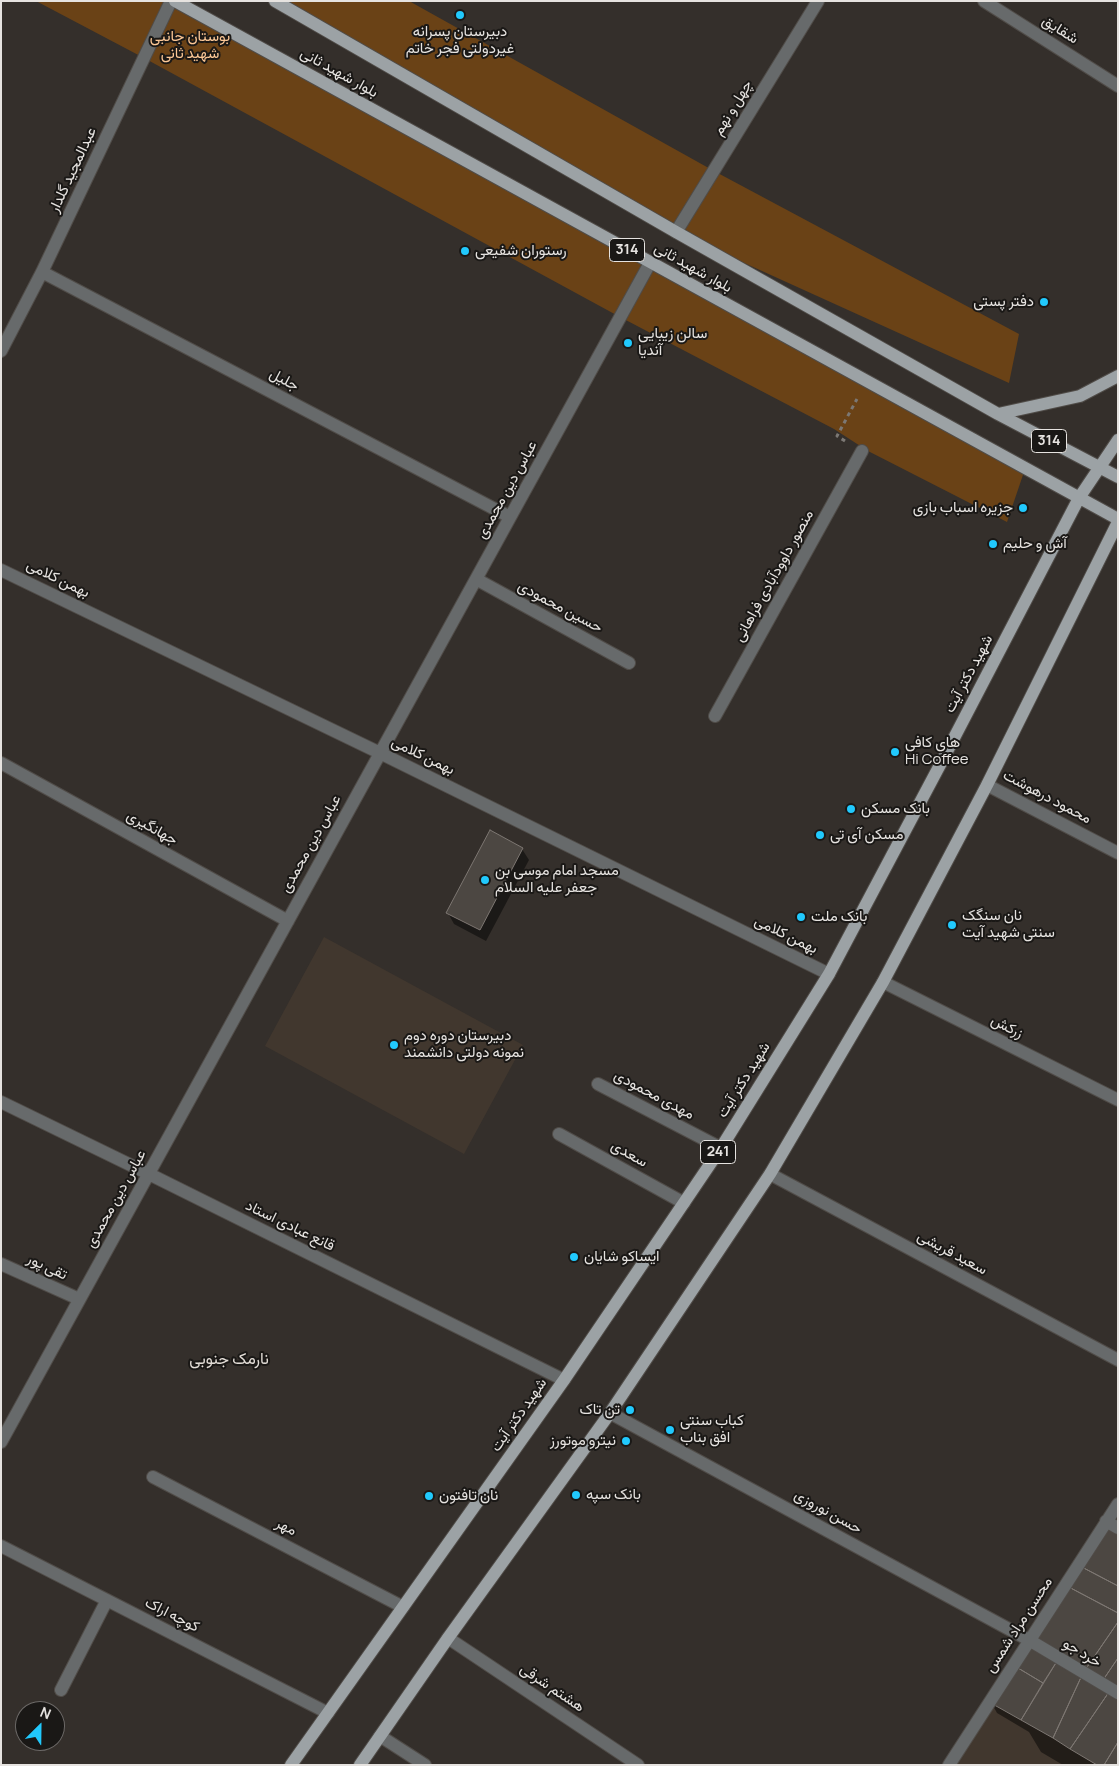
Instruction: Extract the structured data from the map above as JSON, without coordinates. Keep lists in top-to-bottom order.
{
  "streets": {
    "main road": [
      "بلوار شهید ثانی",
      "314",
      "شهید دکتر آیت",
      "241"
    ],
    "street": [
      "شقایق",
      "چهل و نهم",
      "عبدالمجید گلدار",
      "جلیل",
      "عباس دین محمدی",
      "منصور داوودآبادی فراهانی",
      "بهمن کلامی",
      "حسین محمودی",
      "محمود درهوشت",
      "جهانگیری",
      "زرکش",
      "مهدی محمودی",
      "سعدی",
      "قانع عبادی استاد",
      "سعید قریشی",
      "تقی پور",
      "حسن نوروزی",
      "مهر",
      "کوچه اراک",
      "محسن مراد شمس",
      "خرد جو",
      "هشتم شرقی"
    ]
  },
  "crossings": [
    ["بلوار شهید ثانی", "چهل و نهم"],
    ["بلوار شهید ثانی", "عباس دین محمدی"],
    ["بلوار شهید ثانی", "شهید دکتر آیت"],
    ["بلوار شهید ثانی", "241"],
    ["عبدالمجید گلدار", "جلیل"],
    ["جلیل", "عباس دین محمدی"],
    ["عباس دین محمدی", "بهمن کلامی"],
    ["عباس دین محمدی", "حسین محمودی"],
    ["عباس دین محمدی", "جهانگیری"],
    ["عباس دین محمدی", "قانع عبادی استاد"],
    ["عباس دین محمدی", "تقی پور"],
    ["بهمن کلامی", "شهید دکتر آیت"],
    ["شهید دکتر آیت", "مهدی محمودی"],
    ["شهید دکتر آیت", "241"],
    ["شهید دکتر آیت", "سعدی"],
    ["شهید دکتر آیت", "قانع عبادی استاد"],
    ["شهید دکتر آیت", "مهر"],
    ["شهید دکتر آیت", "کوچه اراک"],
    ["حسن نوروزی", "محسن مراد شمس"],
    ["حسن نوروزی", "خرد جو"],
    ["محسن مراد شمس", "خرد جو"]
  ],
  "districts": ["نارمک جنوبی"],
  "parks": ["بوستان جانبی شهید ثانی"],
  "places": [
    "دبیرستان پسرانه غیردولتی فجر خاتم",
    "رستوران شفیعی",
    "دفتر پستی",
    "سالن زیبایی آندیا",
    "جزیره اسباب بازی",
    "آش و حلیم",
    "های کافی Hi Coffee",
    "بانک مسکن",
    "مسکن آی تی",
    "مسجد امام موسی بن جعفر علیه السلام",
    "بانک ملت",
    "نان سنگک سنتی شهید آیت",
    "دبیرستان دوره دوم نمونه دولتی دانشمند",
    "ایساکو شایان",
    "تن تاک",
    "کباب سنتی افق بناب",
    "نیترو موتورز",
    "بانک سپه",
    "نان تافتون"
  ],
  "north": "top right"
}
